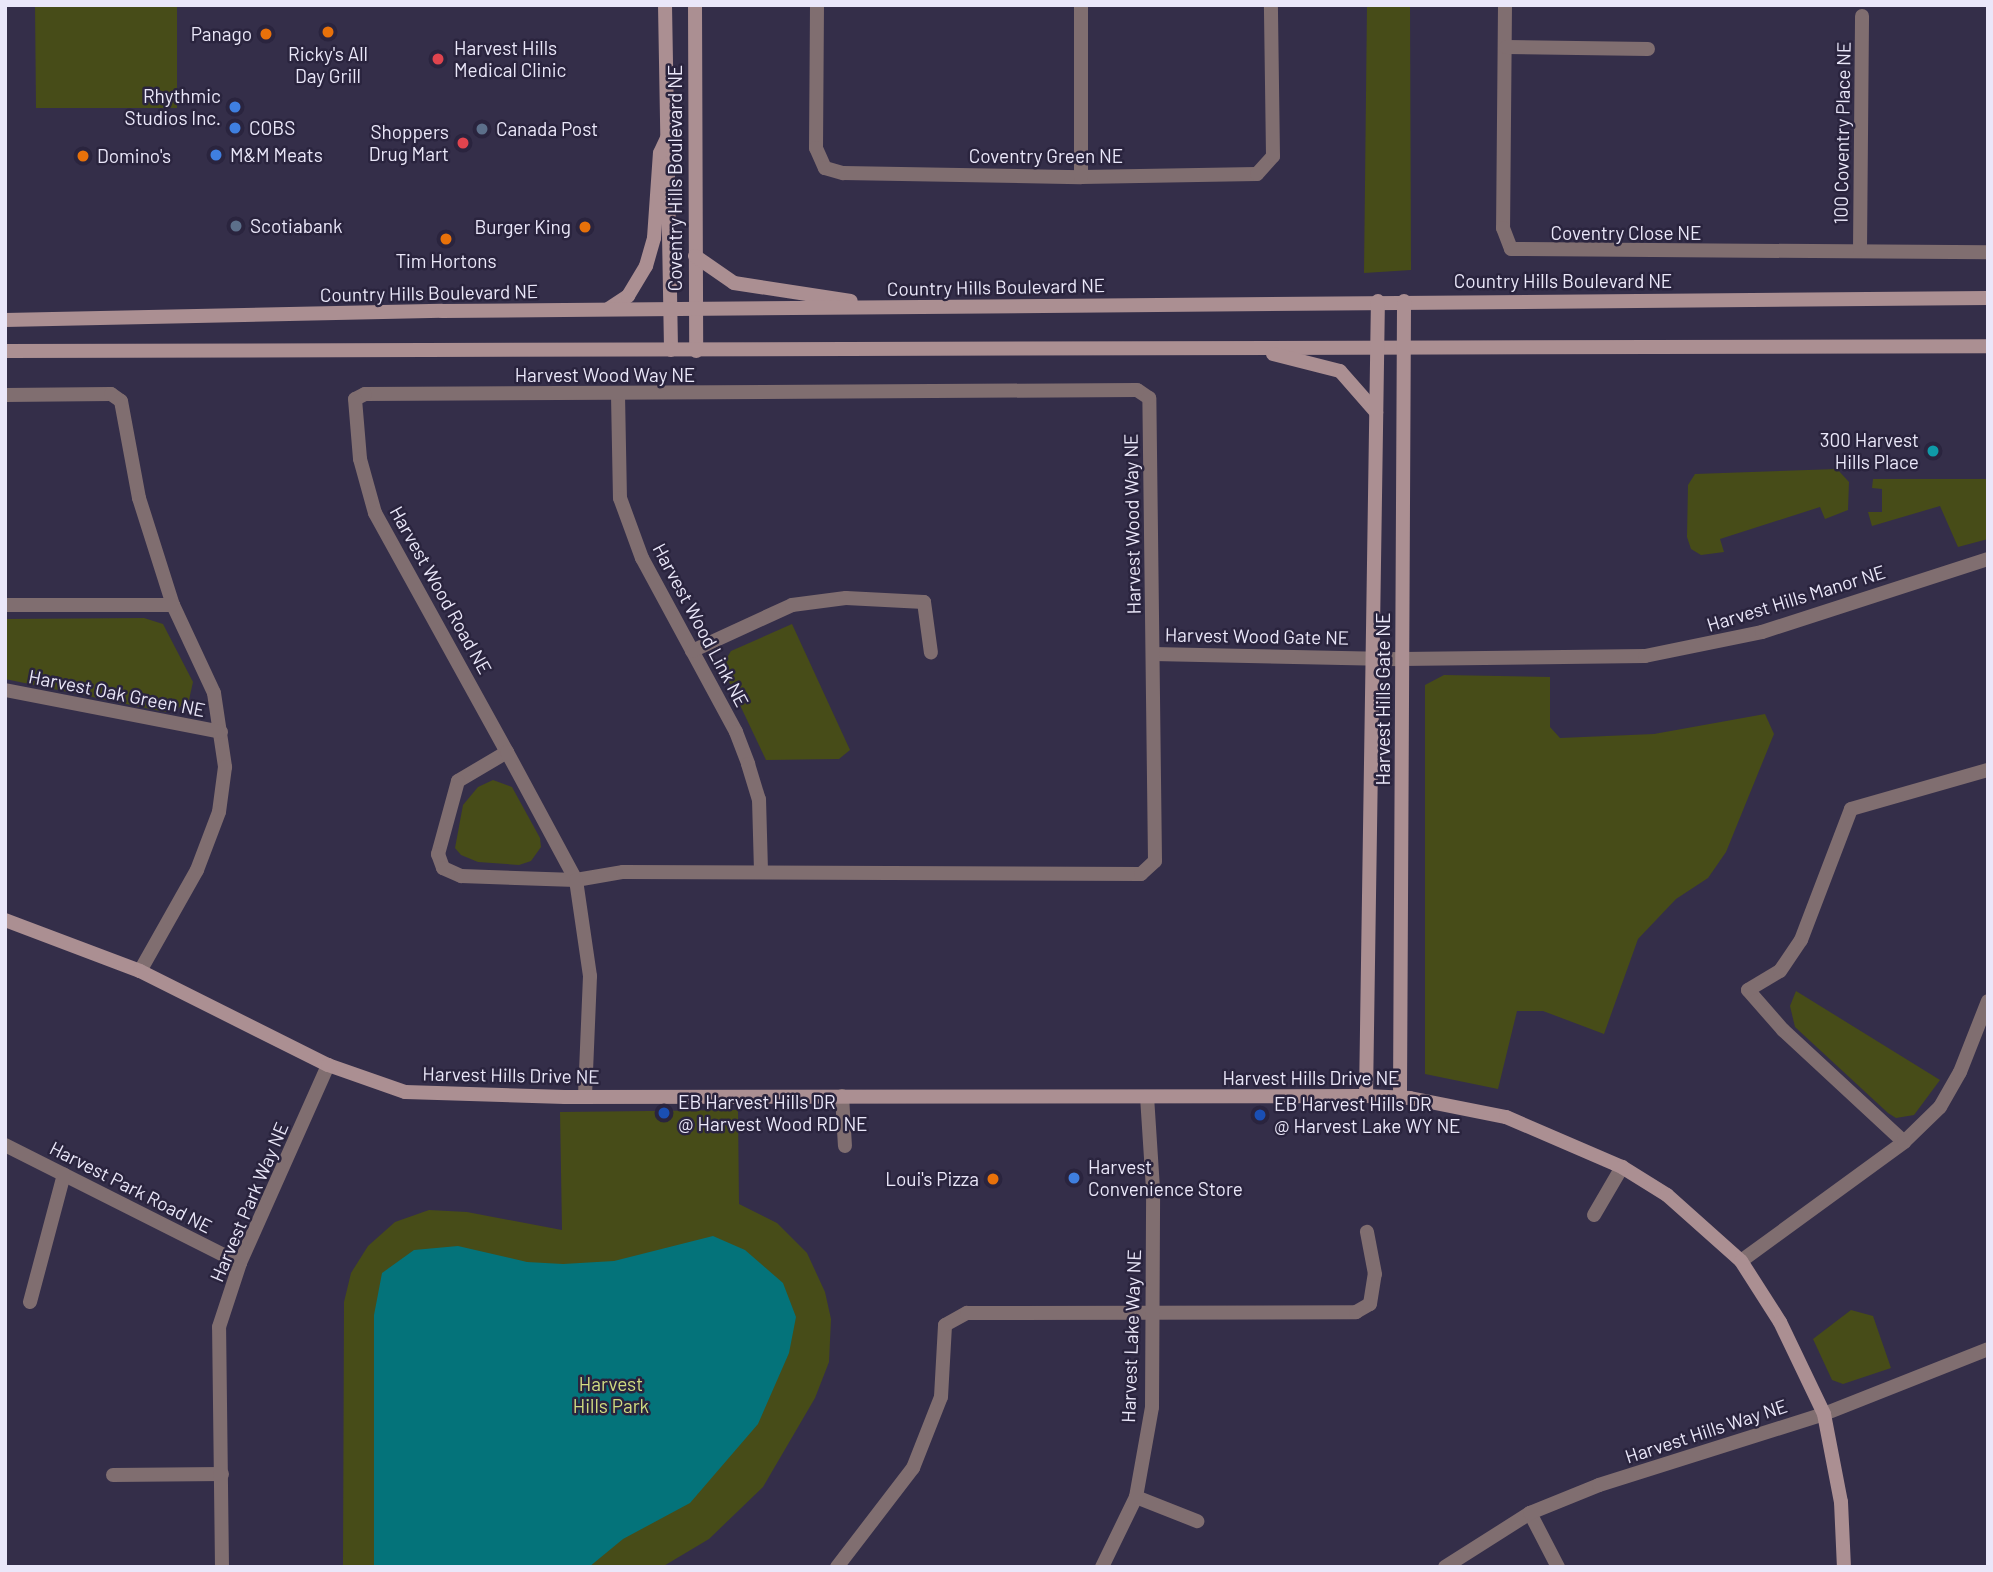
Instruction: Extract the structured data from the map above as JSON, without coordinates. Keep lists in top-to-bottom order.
{
  "streets": {
    "main road": [
      "Coventry Hills Boulevard NE",
      "Country Hills Boulevard NE",
      "Harvest Hills Gate NE",
      "Harvest Hills Drive NE"
    ],
    "street": [
      "100 Coventry Place NE",
      "Coventry Green NE",
      "Coventry Close NE",
      "Harvest Wood Way NE",
      "Harvest Wood Road NE",
      "Harvest Hills Manor NE",
      "Harvest Wood Link NE",
      "Harvest Wood Gate NE",
      "Harvest Oak Green NE",
      "Harvest Park Road NE",
      "Harvest Park Way NE",
      "Harvest Lake Way NE",
      "Harvest Hills Way NE"
    ]
  },
  "crossings": [
    ["100 Coventry Place NE", "Coventry Close NE"],
    ["Coventry Hills Boulevard NE", "Country Hills Boulevard NE"],
    ["Country Hills Boulevard NE", "Harvest Hills Gate NE"],
    ["Harvest Wood Way NE", "Harvest Wood Road NE"],
    ["Harvest Wood Way NE", "Harvest Wood Link NE"],
    ["Harvest Wood Way NE", "Harvest Wood Gate NE"],
    ["Harvest Wood Road NE", "Harvest Hills Drive NE"],
    ["Harvest Hills Manor NE", "Harvest Wood Gate NE"],
    ["Harvest Hills Manor NE", "Harvest Hills Gate NE"],
    ["Harvest Wood Gate NE", "Harvest Hills Gate NE"],
    ["Harvest Hills Gate NE", "Harvest Hills Drive NE"],
    ["Harvest Hills Drive NE", "Harvest Park Way NE"],
    ["Harvest Hills Drive NE", "Harvest Lake Way NE"],
    ["Harvest Hills Drive NE", "Harvest Hills Way NE"],
    ["Harvest Park Road NE", "Harvest Park Way NE"]
  ],
  "parks": ["Harvest Hills Park"],
  "places": [
    "Ricky's All Day Grill",
    "Panago",
    "Harvest Hills Medical Clinic",
    "Rhythmic Studios Inc.",
    "COBS",
    "Canada Post",
    "Shoppers Drug Mart",
    "M&M Meats",
    "Domino's",
    "Scotiabank",
    "Burger King",
    "Tim Hortons",
    "300 Harvest Hills Place",
    "EB Harvest Hills DR @ Harvest Wood RD NE",
    "EB Harvest Hills DR @ Harvest Lake WY NE",
    "Harvest Convenience Store",
    "Loui's Pizza"
  ]
}
